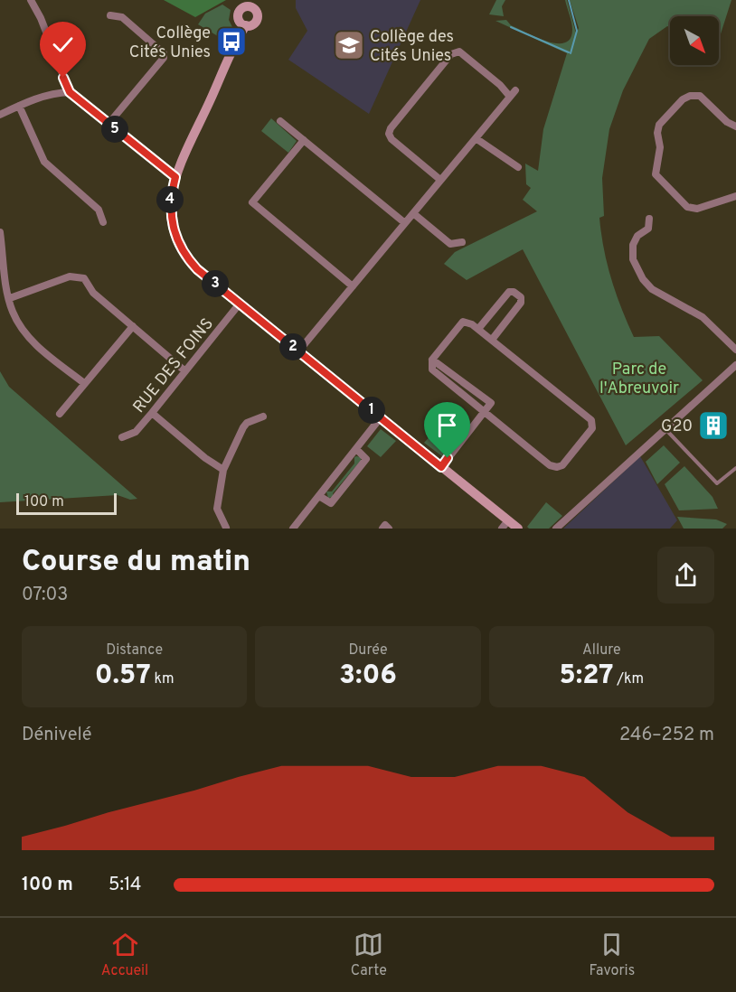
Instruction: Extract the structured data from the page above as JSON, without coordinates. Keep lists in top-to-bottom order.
{
  "streets": {
    "street": ["RUE DES FOINS"]
  },
  "parks": ["Parc de l'Abreuvoir"],
  "places": {
    "bus stop": ["Collège Cités Unies"],
    "school or university": ["Collège des Cités Unies"],
    "building": ["G20"]
  },
  "scale_bar": "100 m",
  "north": "bottom right",
  "page": {
    "pins": [
      "5",
      "4",
      "3",
      "2",
      "1"
    ],
    "scale": "100 m",
    "heading": ["Course du matin", "07:03"],
    "stats": [
      ["Distance", "0.57 km"],
      ["Durée", "3:06"],
      ["Allure", "5:27 /km"]
    ],
    "chart": ["Dénivelé", "246–252 m"],
    "list": [
      {
        "name": "100 m",
        "note": "5:14"
      }
    ],
    "tabs": ["Accueil", "Carte", "Favoris"]
  }
}
